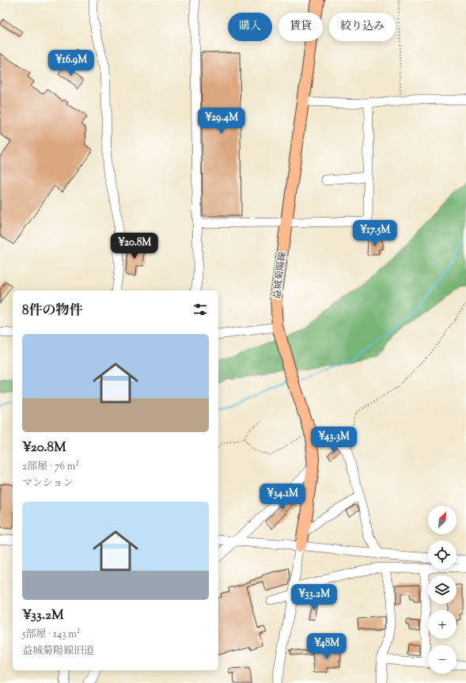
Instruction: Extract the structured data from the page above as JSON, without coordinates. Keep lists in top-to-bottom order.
{
  "streets": {
    "main road": ["益城菊陽線"]
  },
  "north": "top right",
  "page": {
    "chip": ["購入", "賃貸", "絞り込み"],
    "price": [
      "¥16.9M",
      "¥29.4M",
      "¥17.5M",
      "¥20.8M",
      "¥43.3M",
      "¥34.1M",
      "¥33.2M",
      "¥48M"
    ],
    "heading": "8件の物件",
    "list": [
      {
        "name": "¥20.8M",
        "note": "2部屋 · 76 m² · マンション"
      },
      {
        "name": "¥33.2M",
        "note": "5部屋 · 143 m² · 益城菊陽線旧道"
      }
    ],
    "map_buttons": ["+", "−"]
  }
}
